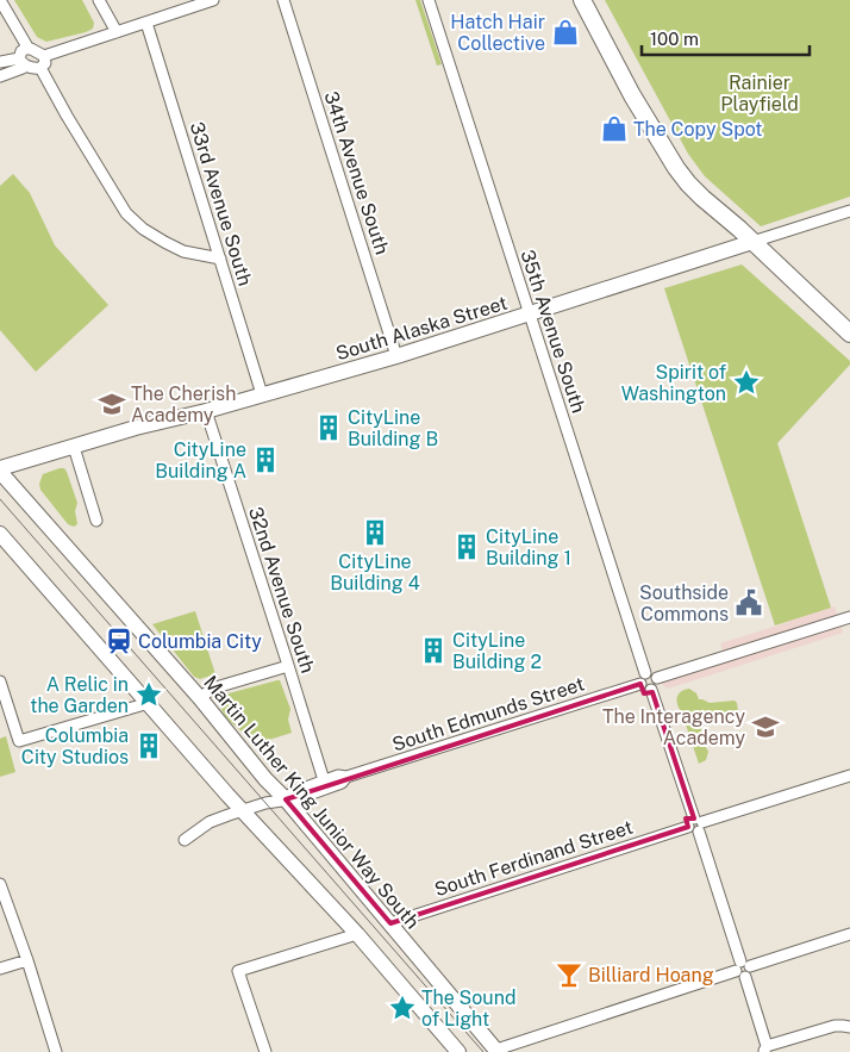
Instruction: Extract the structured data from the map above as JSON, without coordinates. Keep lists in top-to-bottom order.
{
  "streets": {
    "main road": ["South Alaska Street", "Martin Luther King Junior Way South"],
    "street": [
      "34th Avenue South",
      "33rd Avenue South",
      "35th Avenue South",
      "32nd Avenue South",
      "South Edmunds Street",
      "South Ferdinand Street"
    ]
  },
  "crossings": [
    ["34th Avenue South", "South Alaska Street"],
    ["33rd Avenue South", "South Alaska Street"],
    ["South Alaska Street", "35th Avenue South"],
    ["South Alaska Street", "32nd Avenue South"],
    ["South Alaska Street", "Martin Luther King Junior Way South"],
    ["35th Avenue South", "South Edmunds Street"],
    ["32nd Avenue South", "South Edmunds Street"],
    ["South Edmunds Street", "Martin Luther King Junior Way South"],
    ["Martin Luther King Junior Way South", "South Ferdinand Street"]
  ],
  "parks": ["Rainier Playfield"],
  "places": {
    "shop": ["Hatch Hair Collective", "The Copy Spot"],
    "place": ["Spirit of Washington", "A Relic in the Garden", "The Sound of Light"],
    "school or university": ["The Cherish Academy", "The Interagency Academy"],
    "building": [
      "CityLine Building B",
      "CityLine Building A",
      "CityLine Building 4",
      "CityLine Building 1",
      "CityLine Building 2",
      "Columbia City Studios"
    ],
    "public building": ["Southside Commons"],
    "station": ["Columbia City"],
    "bar": ["Billiard Hoang"]
  },
  "scale_bar": "100 m"
}
